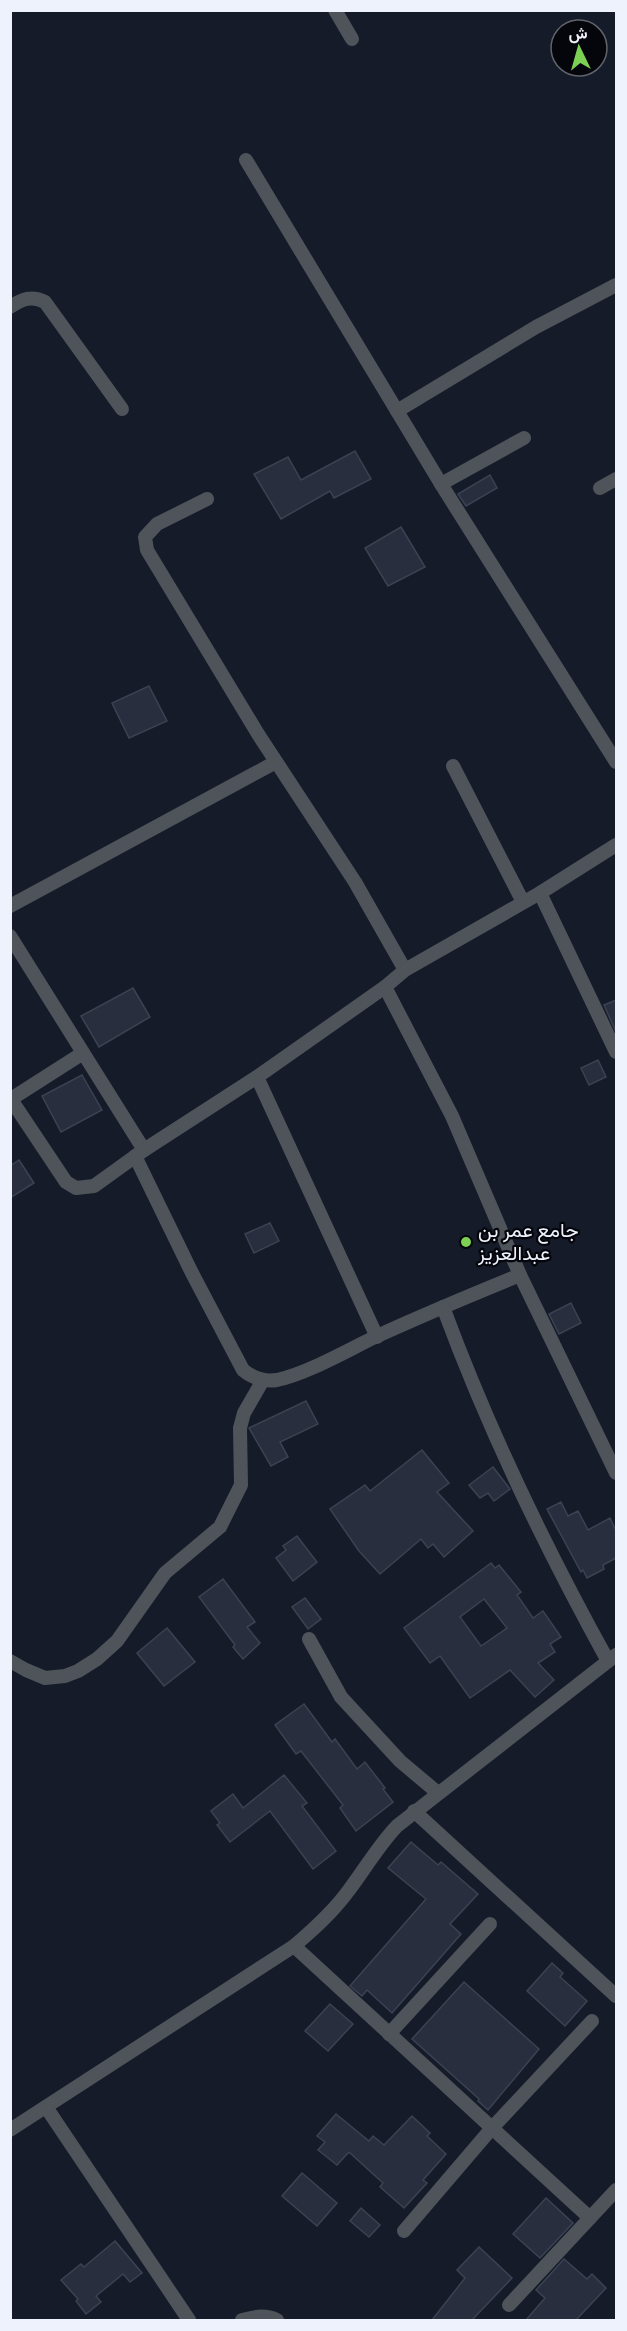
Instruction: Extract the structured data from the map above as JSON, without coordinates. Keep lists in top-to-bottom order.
{
  "places": ["جامع عمر بن عبدالعزيز"],
  "north": "top"
}
